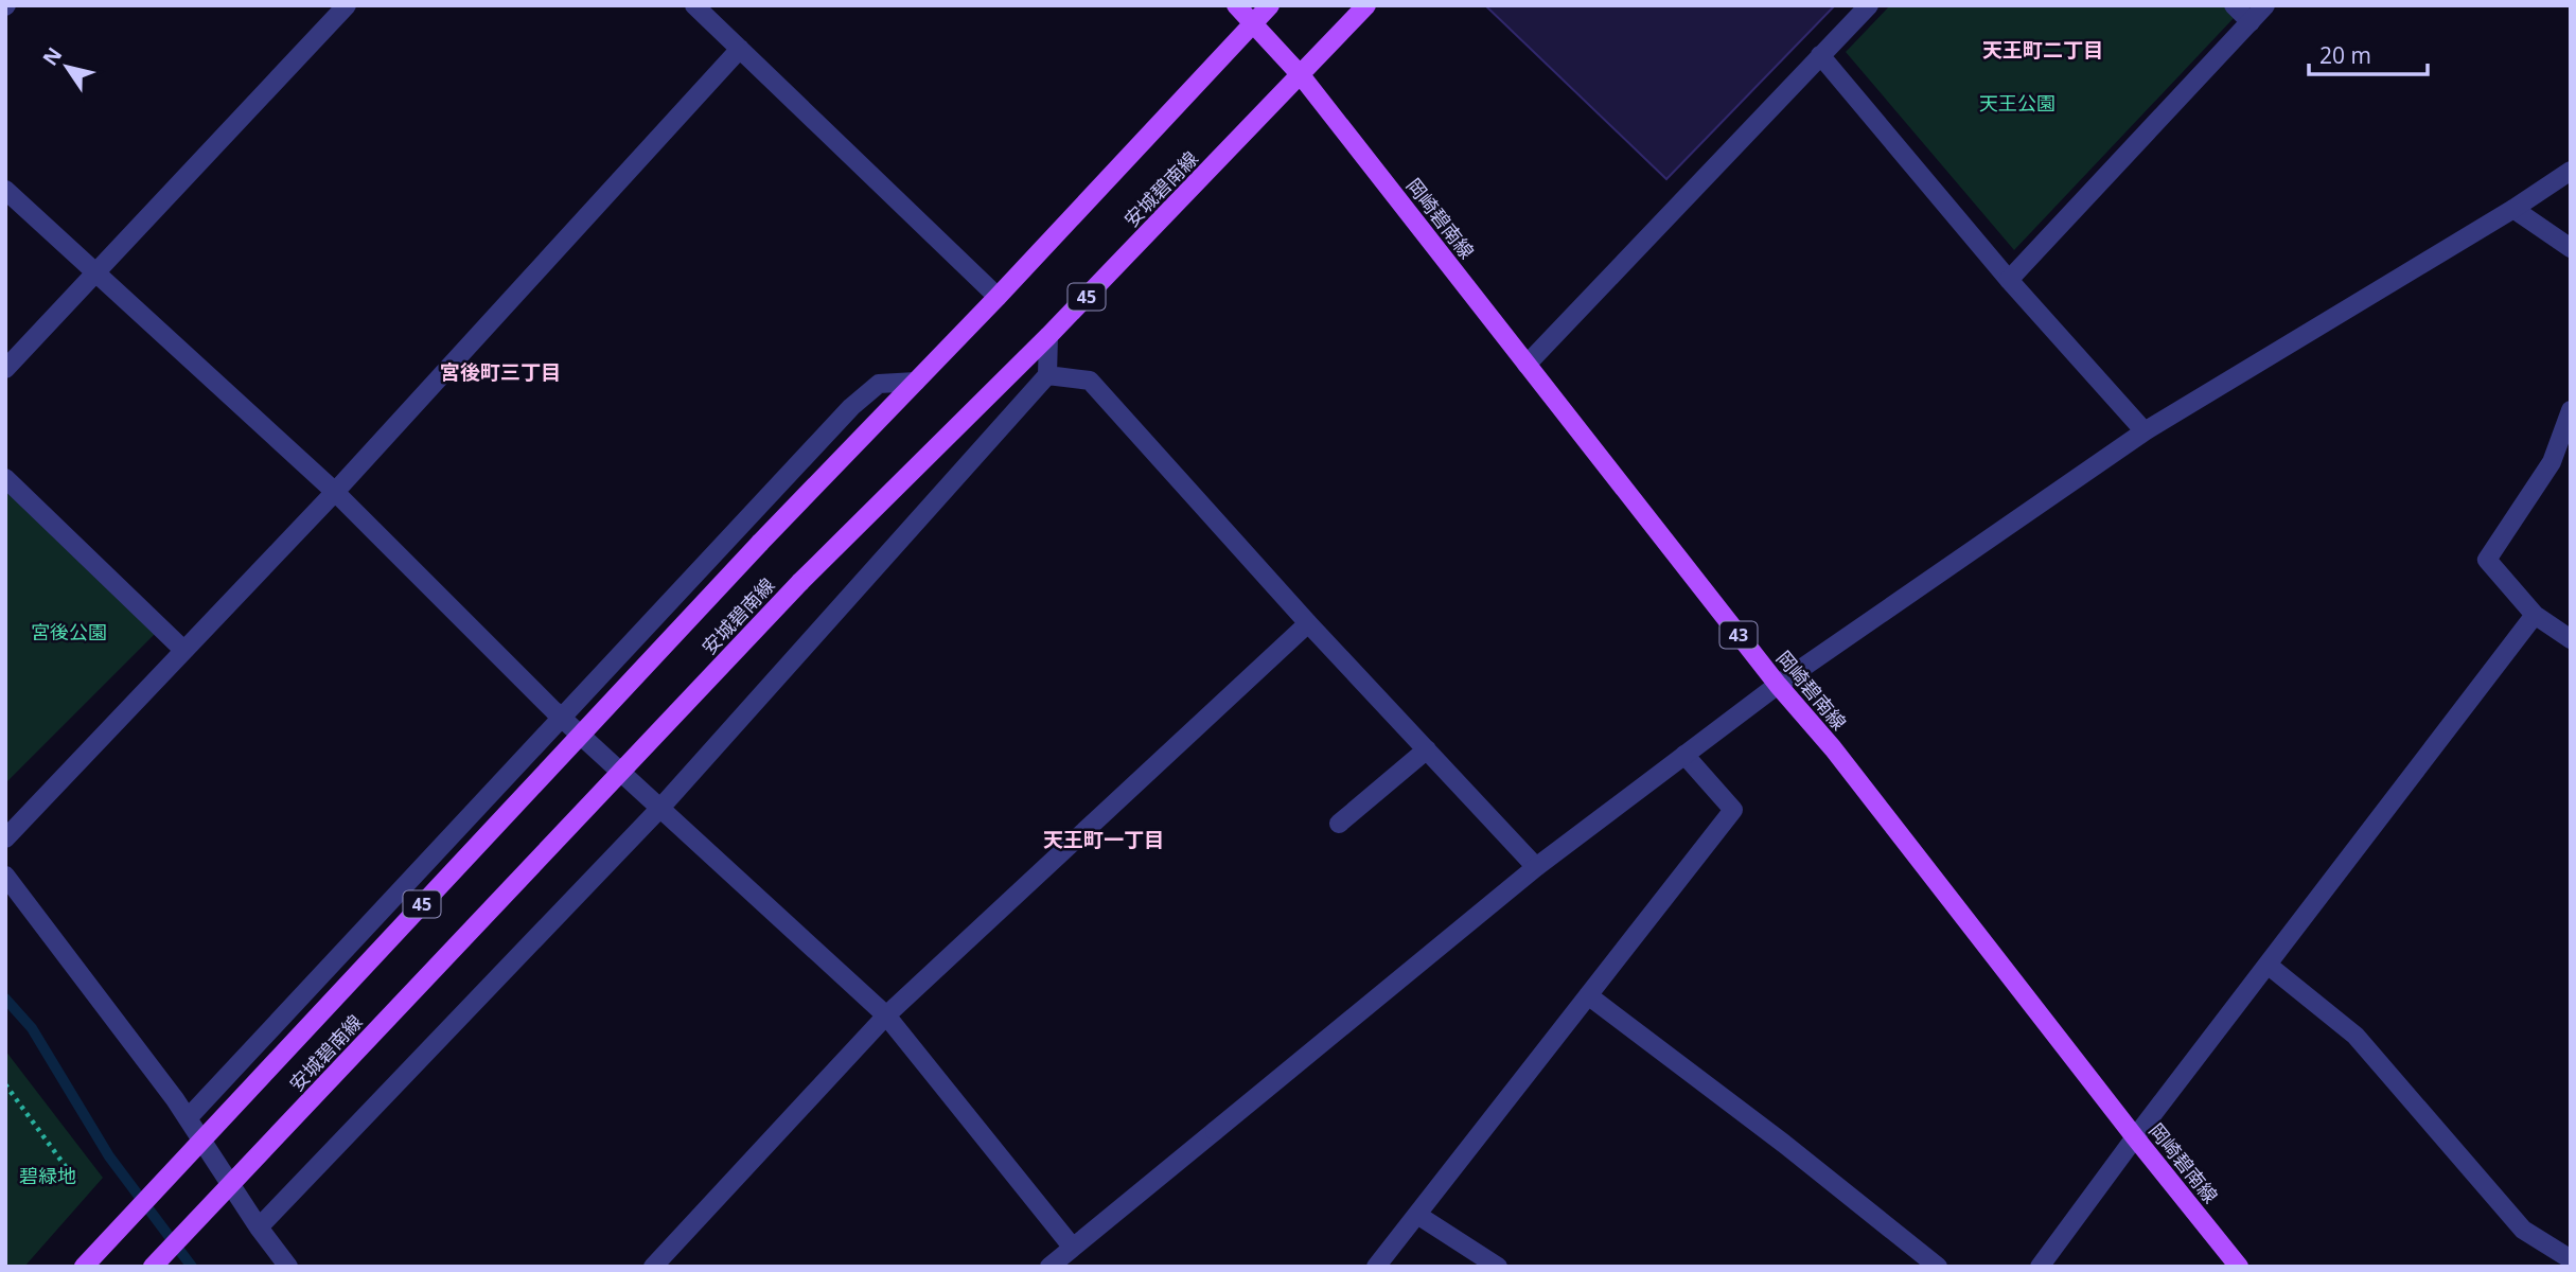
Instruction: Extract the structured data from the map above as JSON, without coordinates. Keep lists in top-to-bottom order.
{
  "streets": {
    "main road": [
      "安城碧南線",
      "岡崎碧南線",
      "45",
      "43"
    ]
  },
  "crossings": [
    ["安城碧南線", "岡崎碧南線"]
  ],
  "districts": ["天王町二丁目", "宮後町三丁目", "天王町一丁目"],
  "parks": ["天王公園", "宮後公園", "碧緑地"],
  "scale_bar": "20 m",
  "north": "top left"
}
